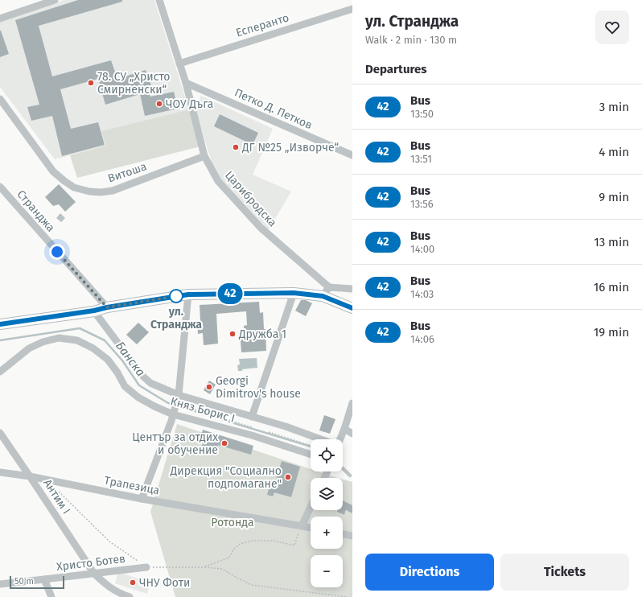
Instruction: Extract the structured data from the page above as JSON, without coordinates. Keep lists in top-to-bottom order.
{
  "streets": {
    "street": [
      "Есперанто",
      "Петко Д. Петков",
      "Витоша",
      "Царибродска",
      "Странджа",
      "Княз Борис I",
      "Трапезица",
      "Антим I",
      "Христо Ботев"
    ]
  },
  "crossings": [
    ["Есперанто", "Царибродска"],
    ["Петко Д. Петков", "Царибродска"],
    ["Витоша", "Царибродска"],
    ["Трапезица", "Антим I"],
    ["Антим I", "Христо Ботев"]
  ],
  "water": ["Банска"],
  "parks": ["Ротонда"],
  "places": [
    "78. СУ „Христо Смирненски“",
    "ЧОУ Дъга",
    "ДГ №25 „Изворче“",
    "ул. Странджа",
    "Дружба 1",
    "Georgi Dimitrov's house",
    "Център за отдих и обучение",
    "Дирекция \"Социално подпомагане\"",
    "ЧНУ Фоти"
  ],
  "lines": ["bus line 42"],
  "scale_bar": "50 m",
  "page": {
    "on_map": "42",
    "heading": [
      ["ул. Странджа", "Walk · 2 min · 130 m"],
      "Departures"
    ],
    "list": [
      {
        "mark": "42",
        "name": "Bus",
        "note": "13:50",
        "value": "3 min"
      },
      {
        "mark": "42",
        "name": "Bus",
        "note": "13:51",
        "value": "4 min"
      },
      {
        "mark": "42",
        "name": "Bus",
        "note": "13:56",
        "value": "9 min"
      },
      {
        "mark": "42",
        "name": "Bus",
        "note": "14:00",
        "value": "13 min"
      },
      {
        "mark": "42",
        "name": "Bus",
        "note": "14:03",
        "value": "16 min"
      },
      {
        "mark": "42",
        "name": "Bus",
        "note": "14:06",
        "value": "19 min"
      }
    ],
    "map_buttons": ["+", "−"],
    "buttons": ["Directions", "Tickets"],
    "scale": "50 m"
  }
}
